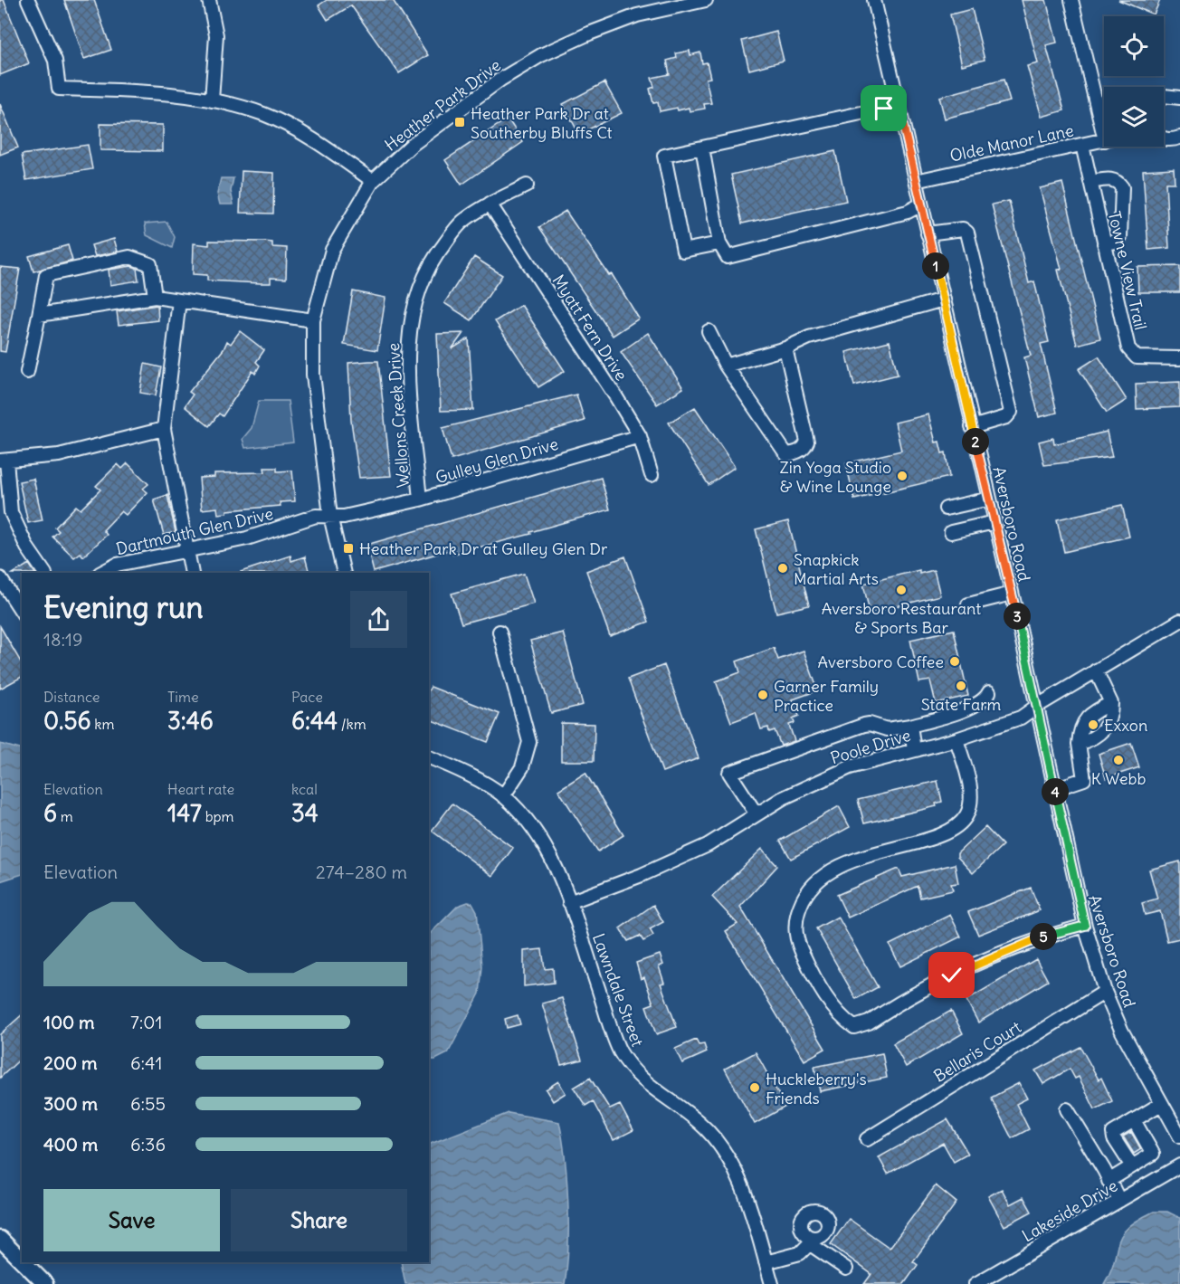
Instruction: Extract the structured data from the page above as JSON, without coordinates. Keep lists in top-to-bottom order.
{
  "streets": {
    "street": [
      "Heather Park Drive",
      "Olde Manor Lane",
      "Towne View Trail",
      "Myatt Fern Drive",
      "Wellons Creek Drive",
      "Gulley Glen Drive",
      "Aversboro Road",
      "Dartmouth Glen Drive",
      "Poole Drive",
      "Lawndale Street",
      "Bellaris Court",
      "Lakeside Drive"
    ]
  },
  "crossings": [
    ["Heather Park Drive", "Gulley Glen Drive"],
    ["Heather Park Drive", "Dartmouth Glen Drive"],
    ["Olde Manor Lane", "Towne View Trail"],
    ["Olde Manor Lane", "Aversboro Road"],
    ["Myatt Fern Drive", "Wellons Creek Drive"],
    ["Myatt Fern Drive", "Gulley Glen Drive"],
    ["Wellons Creek Drive", "Gulley Glen Drive"],
    ["Gulley Glen Drive", "Dartmouth Glen Drive"],
    ["Aversboro Road", "Poole Drive"],
    ["Aversboro Road", "Bellaris Court"],
    ["Poole Drive", "Lawndale Street"]
  ],
  "places": {
    "transit": ["Heather Park Dr at Southerby Bluffs Ct", "Heather Park Dr at Gulley Glen Dr"],
    "other": [
      "Zin Yoga Studio & Wine Lounge",
      "Snapkick Martial Arts",
      "Aversboro Restaurant & Sports Bar",
      "Aversboro Coffee",
      "State Farm",
      "Garner Family Practice",
      "Exxon",
      "K Webb",
      "Huckleberry's Friends"
    ]
  },
  "page": {
    "pins": [
      "1",
      "2",
      "3",
      "4",
      "5"
    ],
    "heading": ["Evening run", "18:19"],
    "stats": [
      ["Distance", "0.56 km"],
      ["Time", "3:46"],
      ["Pace", "6:44 /km"],
      ["Elevation", "6 m"],
      ["Heart rate", "147 bpm"],
      ["kcal", "34"]
    ],
    "chart": ["Elevation", "274–280 m"],
    "list": [
      {
        "name": "100 m",
        "note": "7:01"
      },
      {
        "name": "200 m",
        "note": "6:41"
      },
      {
        "name": "300 m",
        "note": "6:55"
      },
      {
        "name": "400 m",
        "note": "6:36"
      }
    ],
    "buttons": ["Save", "Share"]
  }
}
